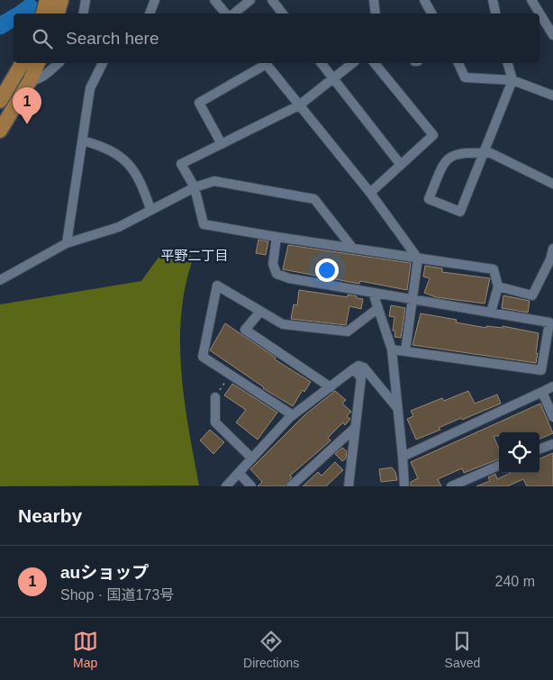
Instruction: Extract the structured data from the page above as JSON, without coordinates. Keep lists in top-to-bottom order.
{
  "districts": ["平野二丁目"],
  "page": {
    "search": "Search here",
    "pins": "1",
    "heading": "Nearby",
    "list": [
      {
        "mark": "1",
        "name": "auショップ",
        "note": "Shop · 国道173号",
        "value": "240 m"
      }
    ],
    "nav": ["Map", "Directions", "Saved"]
  }
}
